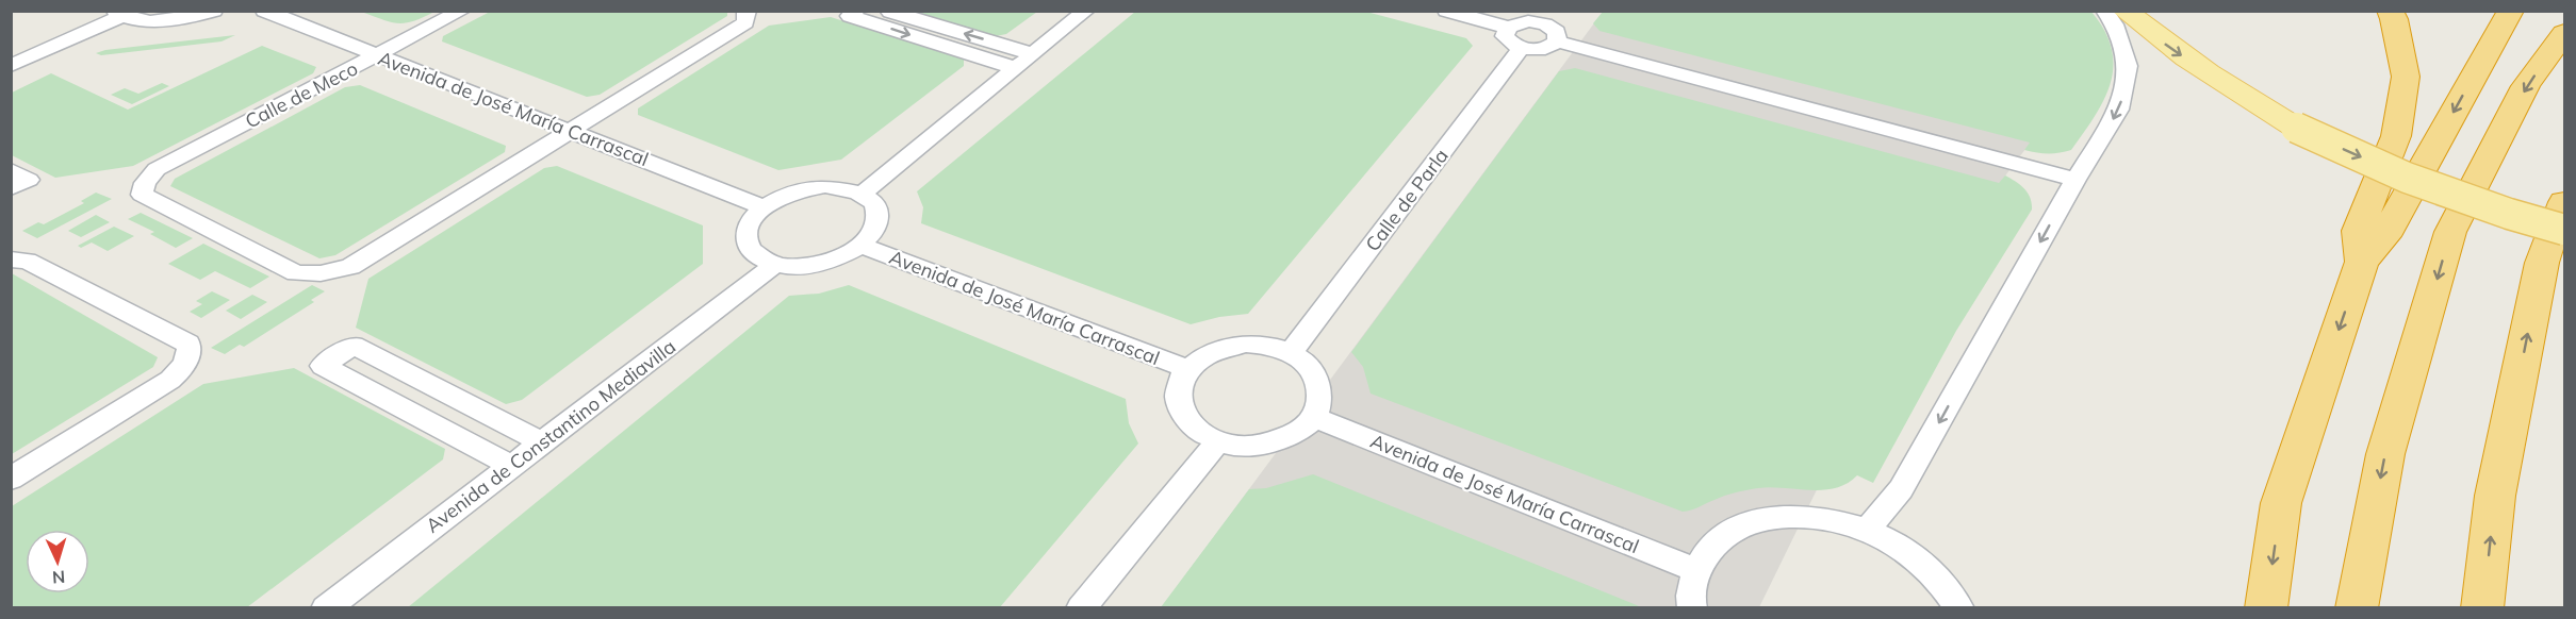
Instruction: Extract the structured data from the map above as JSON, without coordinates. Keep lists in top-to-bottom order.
{
  "streets": {
    "street": [
      "Calle de Meco",
      "Avenida de José María Carrascal",
      "Calle de Parla",
      "Avenida de Constantino Mediavilla"
    ]
  },
  "crossings": [
    ["Calle de Meco", "Avenida de José María Carrascal"],
    ["Avenida de José María Carrascal", "Calle de Parla"],
    ["Avenida de José María Carrascal", "Avenida de Constantino Mediavilla"]
  ],
  "north": "bottom"
}
